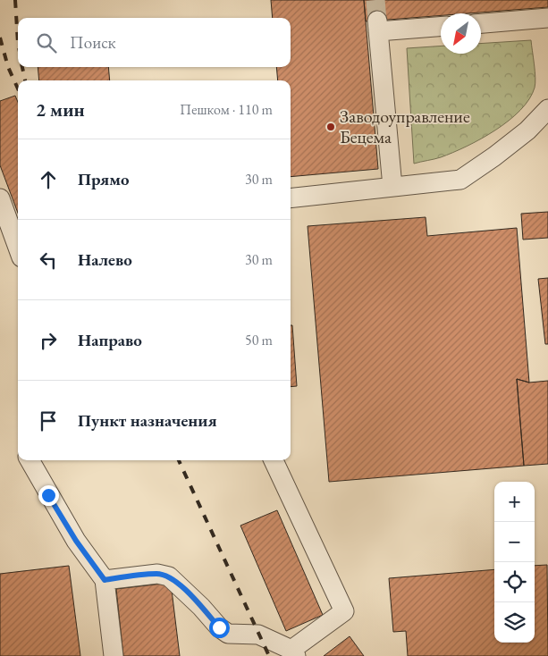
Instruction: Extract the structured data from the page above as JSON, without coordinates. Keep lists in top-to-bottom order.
{
  "places": ["Заводоуправление Бецема"],
  "north": "bottom left",
  "page": {
    "search": "Поиск",
    "heading": ["2 мин", "Пешком · 110 m"],
    "list": [
      ["Прямо", "30 m"],
      ["Налево", "30 m"],
      ["Направо", "50 m"],
      "Пункт назначения"
    ],
    "map_buttons": ["+", "−"]
  }
}
